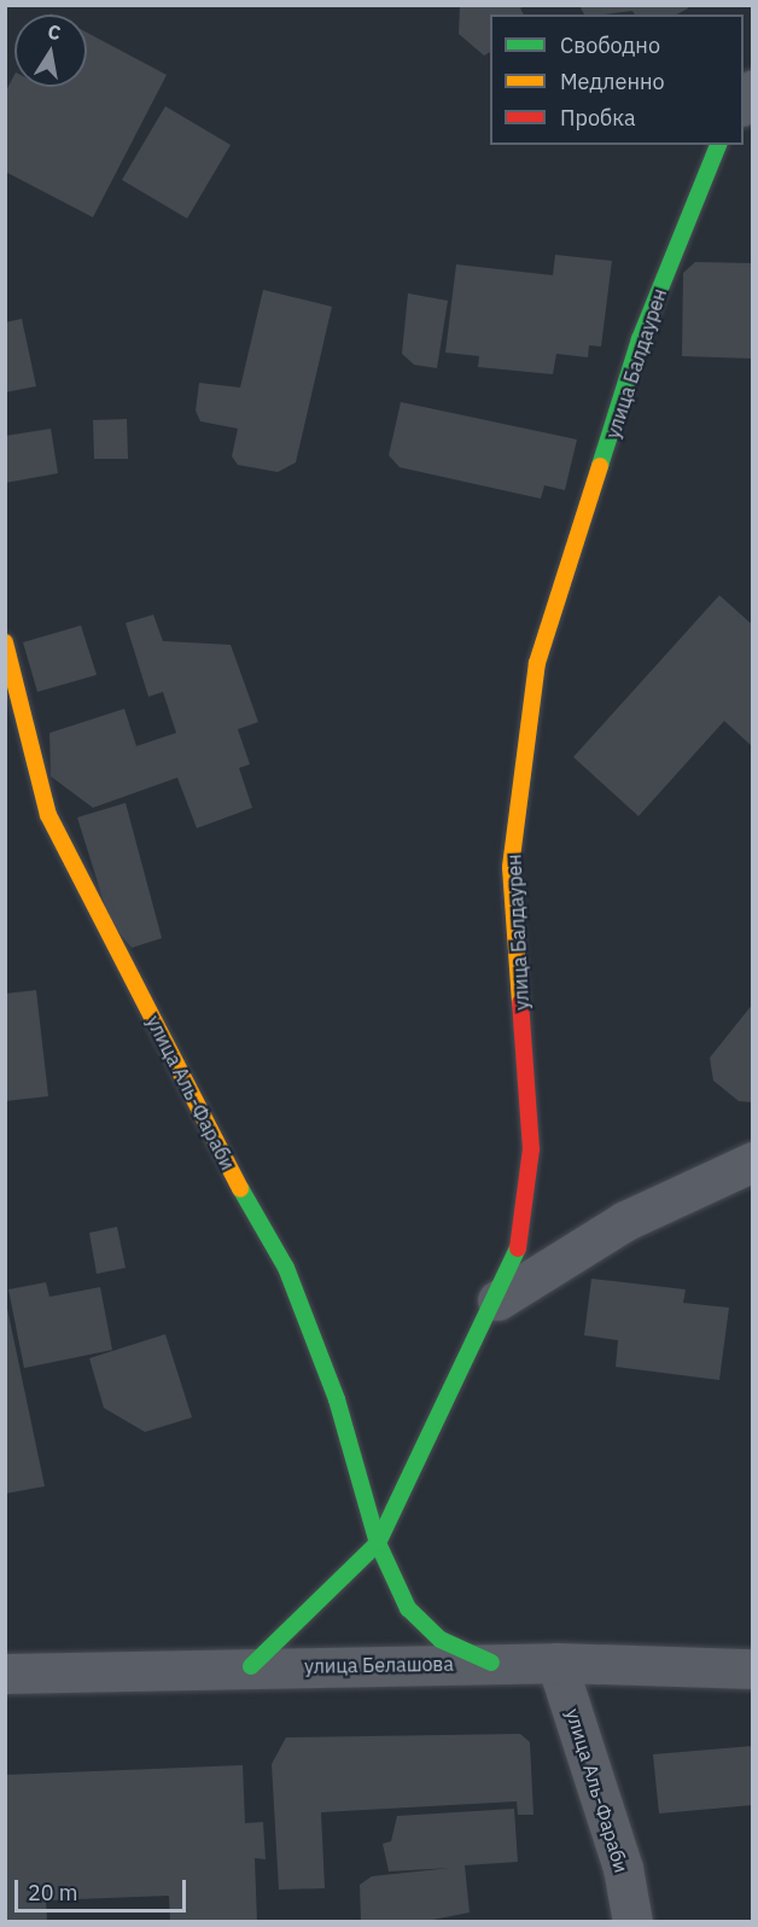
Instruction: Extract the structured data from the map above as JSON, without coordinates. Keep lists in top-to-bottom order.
{
  "streets": {
    "street": ["улица Балдаурен", "улица Аль-Фараби", "улица Белашова"]
  },
  "crossings": [
    ["улица Балдаурен", "улица Аль-Фараби"],
    ["улица Балдаурен", "улица Белашова"],
    ["улица Аль-Фараби", "улица Белашова"]
  ],
  "legend": ["Свободно", "Медленно", "Пробка"],
  "scale_bar": "20 m",
  "north": "top"
}
